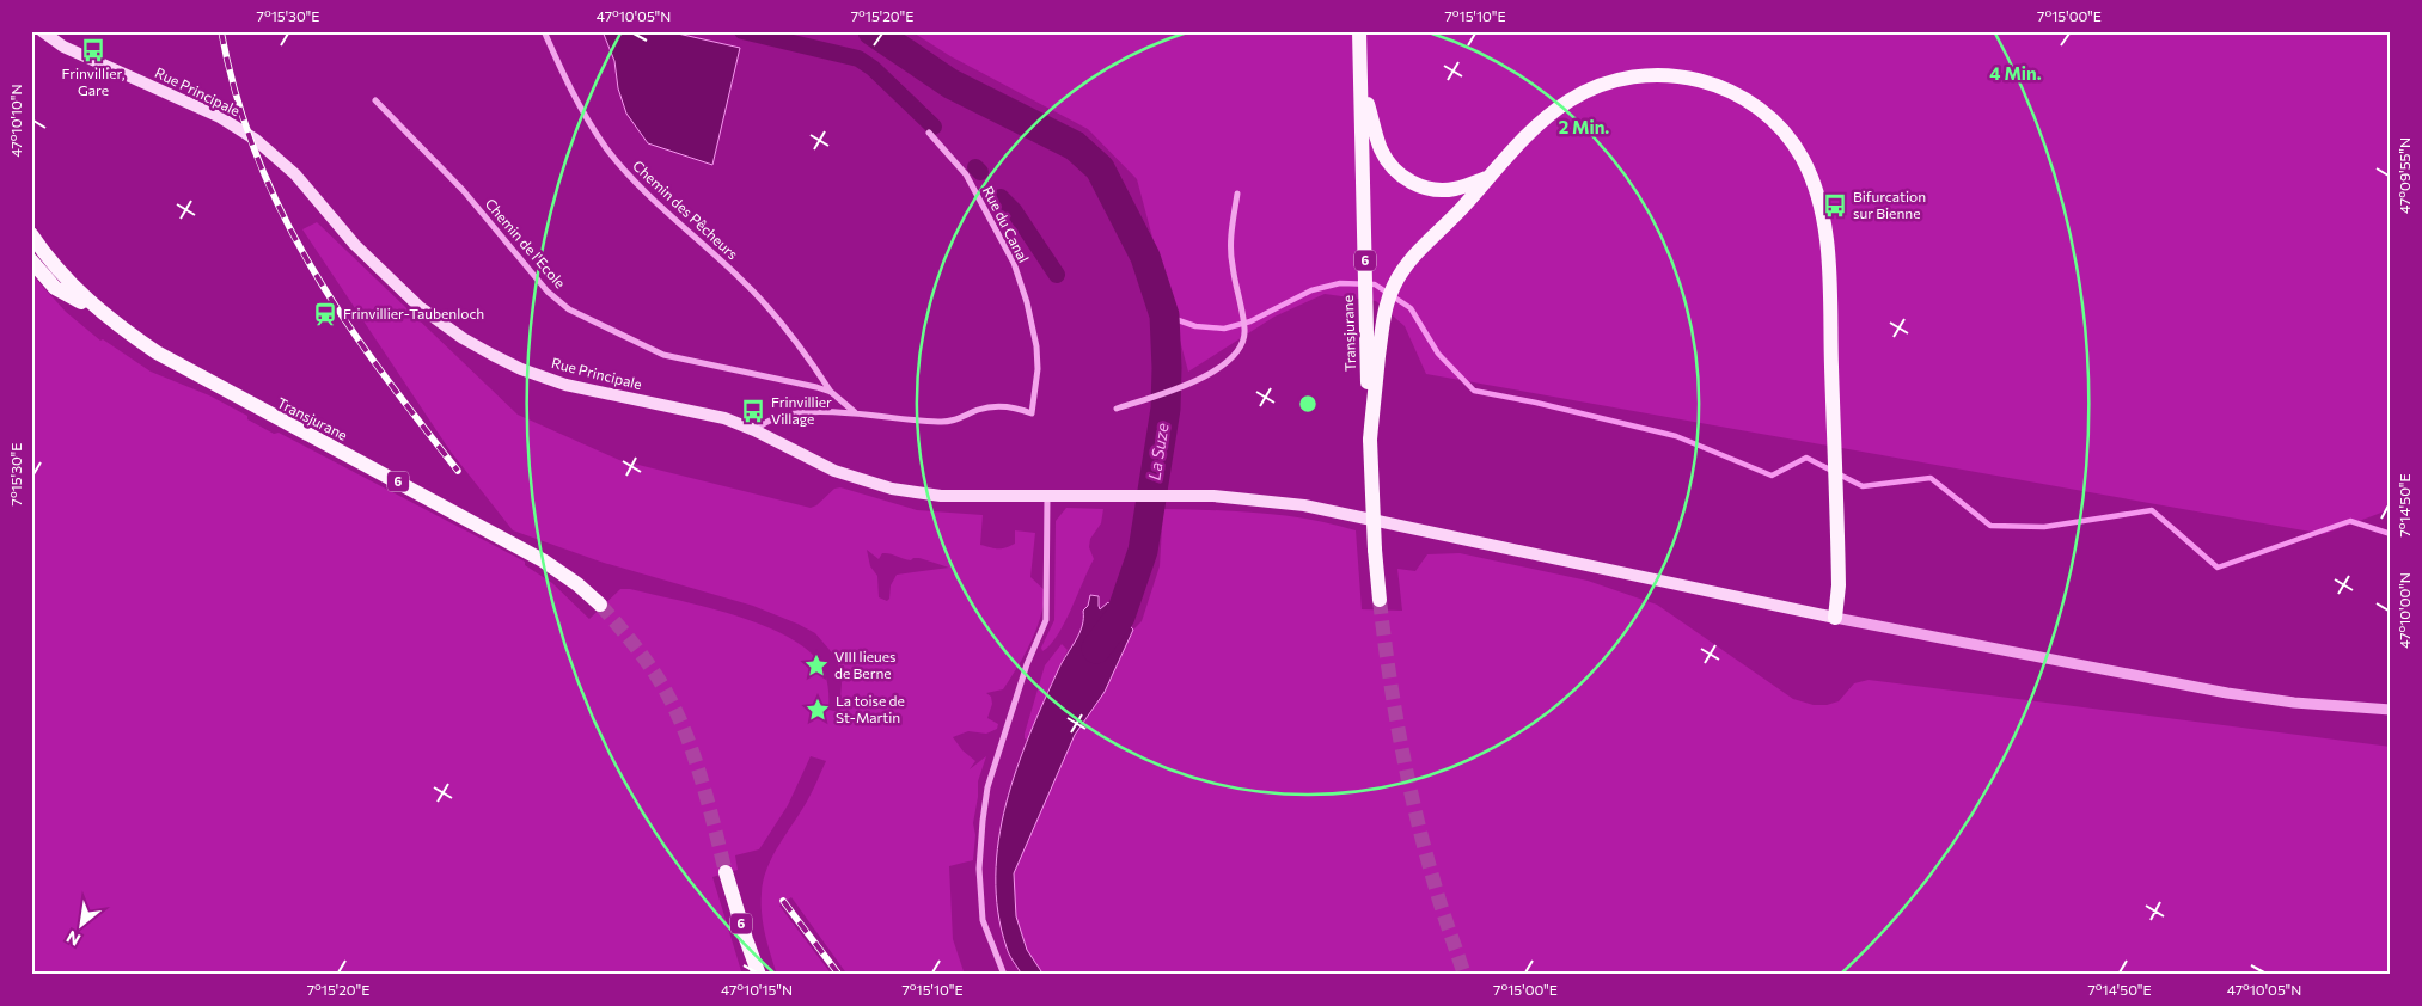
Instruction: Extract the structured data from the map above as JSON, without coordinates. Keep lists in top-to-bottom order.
{
  "streets": {
    "main road": ["Rue Principale", "6", "Transjurane"],
    "street": ["Chemin des Pêcheurs", "Rue du Canal", "Chemin de l'Ecole"]
  },
  "crossings": [
    ["Chemin des Pêcheurs", "Chemin de l'Ecole"],
    ["Rue du Canal", "Chemin de l'Ecole"]
  ],
  "water": ["La Suze"],
  "places": {
    "bus stop": ["Frinvillier, Gare", "Bifurcation sur Bienne", "Frinvillier Village"],
    "station": ["Frinvillier-Taubenloch"],
    "place": ["VIII lieues de Berne", "La toise de St-Martin"]
  },
  "north": "bottom left",
  "coordinates": [
    "7°15'30\"E",
    "47°10'05\"N",
    "7°15'20\"E",
    "7°15'10\"E",
    "7°15'00\"E",
    "47°10'10\"N",
    "47°09'55\"N",
    "7°14'50\"E",
    "47°10'00\"N",
    "47°10'15\"N"
  ],
  "rings": ["4 Min.", "2 Min."]
}
